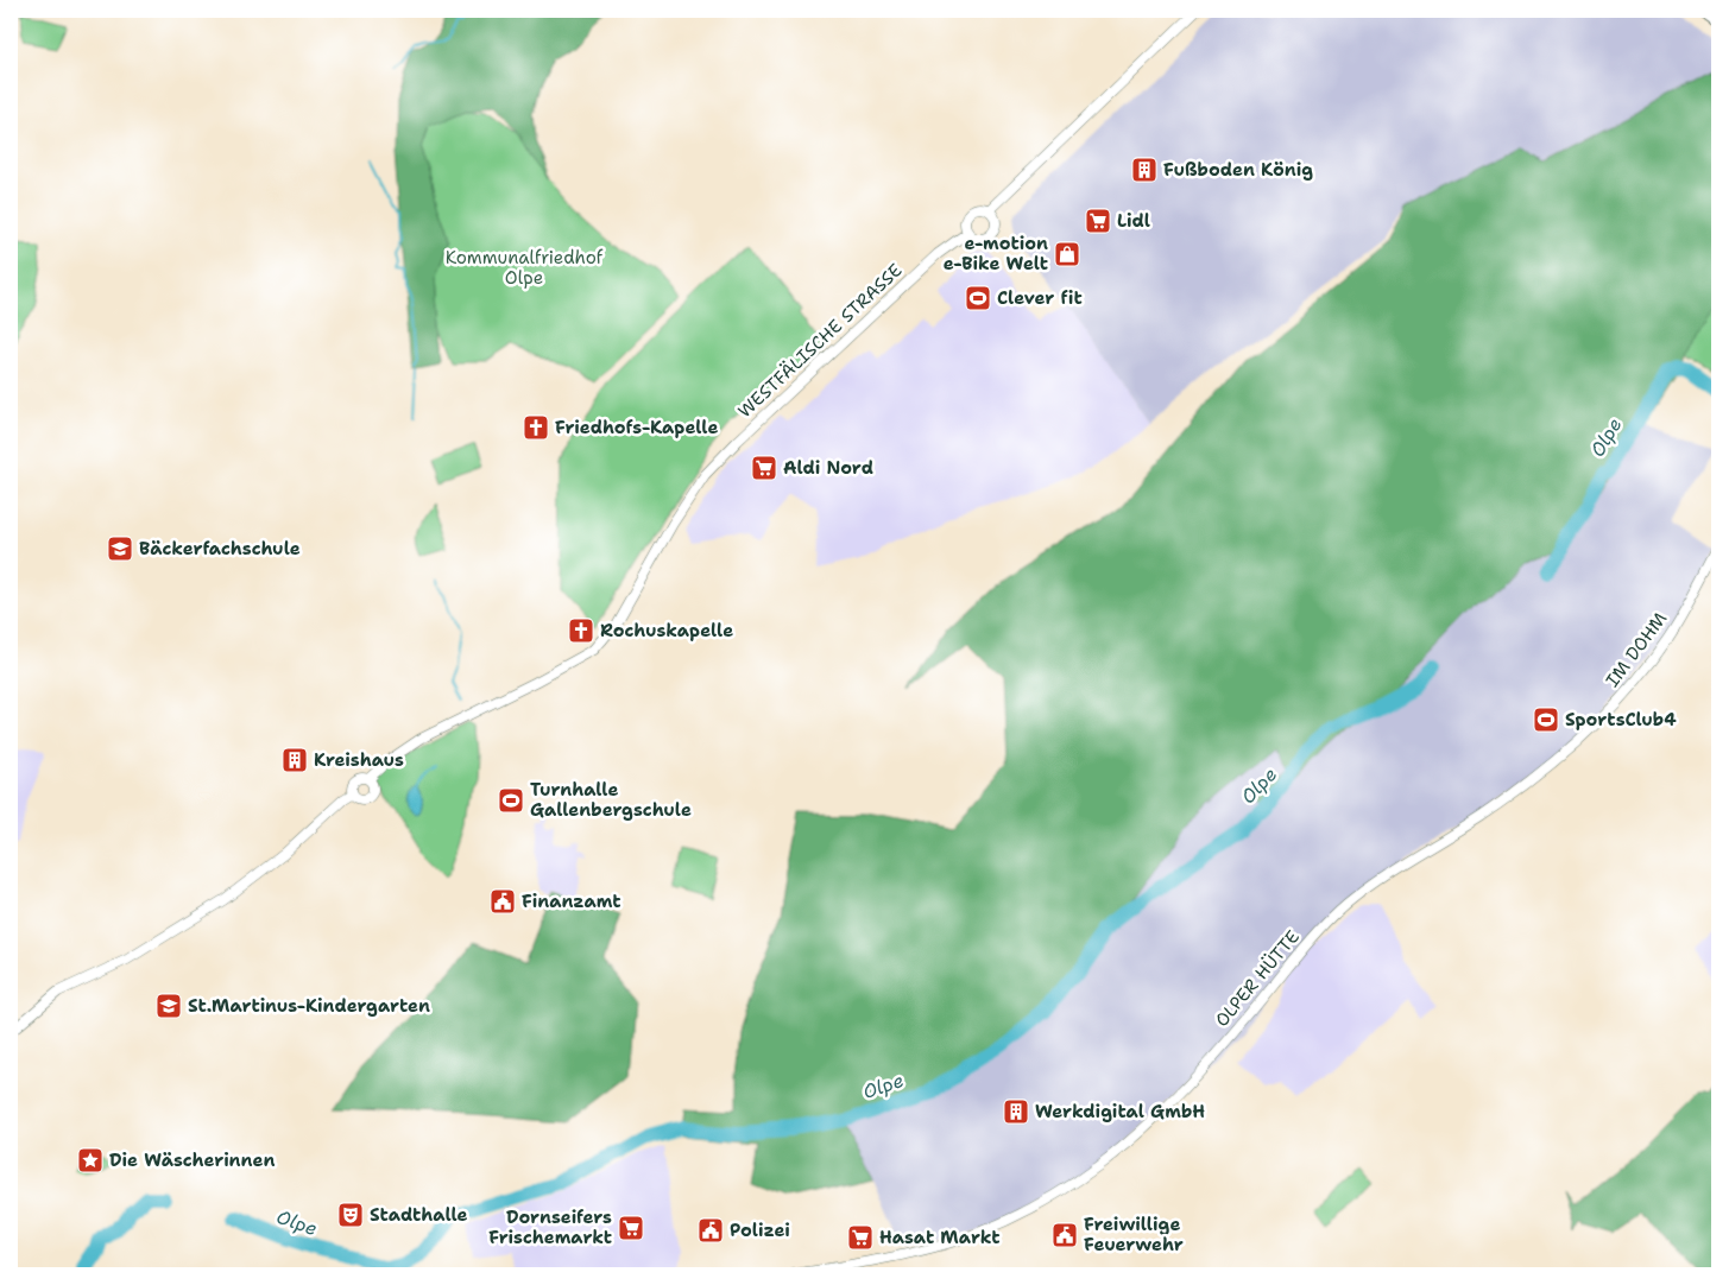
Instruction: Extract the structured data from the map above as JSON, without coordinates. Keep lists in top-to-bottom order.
{
  "streets": {
    "street": ["WESTFÄLISCHE STRASSE", "IM DOHM", "OLPER HÜTTE"]
  },
  "crossings": [
    ["IM DOHM", "OLPER HÜTTE"]
  ],
  "water": ["Olpe"],
  "parks": ["Kommunalfriedhof Olpe"],
  "places": {
    "building": ["Fußboden König", "Kreishaus", "Werkdigital GmbH"],
    "supermarket": [
      "Lidl",
      "Aldi Nord",
      "Dornseifers Frischemarkt",
      "Hasat Markt"
    ],
    "shop": ["e-motion e-Bike Welt"],
    "sports": ["Clever fit", "SportsClub4", "Turnhalle Gallenbergschule"],
    "church": ["Friedhofs-Kapelle", "Rochuskapelle"],
    "school or university": ["Bäckerfachschule", "St.Martinus-Kindergarten"],
    "public building": ["Finanzamt", "Polizei", "Freiwillige Feuerwehr"],
    "place": ["Die Wäscherinnen"],
    "theatre": ["Stadthalle"]
  }
}
